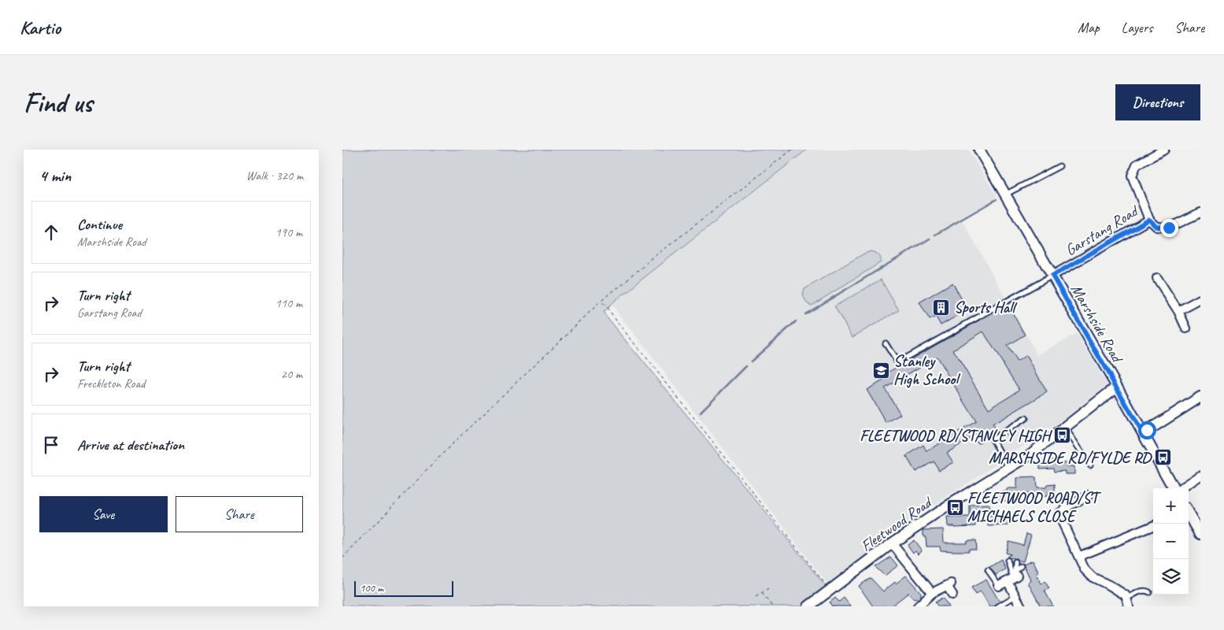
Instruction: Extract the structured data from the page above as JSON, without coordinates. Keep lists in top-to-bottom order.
{
  "streets": {
    "street": ["Garstang Road", "Marshside Road", "Fleetwood Road"]
  },
  "crossings": [
    ["Garstang Road", "Marshside Road"],
    ["Marshside Road", "Fleetwood Road"]
  ],
  "places": {
    "building": ["Sports Hall"],
    "school or university": ["Stanley High School"],
    "bus stop": ["FLEETWOOD RD/STANLEY HIGH", "MARSHSIDE RD/FYLDE RD", "FLEETWOOD ROAD/ST MICHAELS CLOSE"]
  },
  "scale_bar": "100 m",
  "page": {
    "header": "Kartio",
    "nav": ["Map", "Layers", "Share"],
    "buttons": [
      "Directions",
      ["Save", "Share"]
    ],
    "title": "Find us",
    "heading": ["4 min", "Walk · 320 m"],
    "list": [
      ["Continue", "Marshside Road", "190 m"],
      ["Turn right", "Garstang Road", "110 m"],
      ["Turn right", "Freckleton Road", "20 m"],
      "Arrive at destination"
    ],
    "map_buttons": ["+", "−"],
    "scale": "100 m"
  }
}
